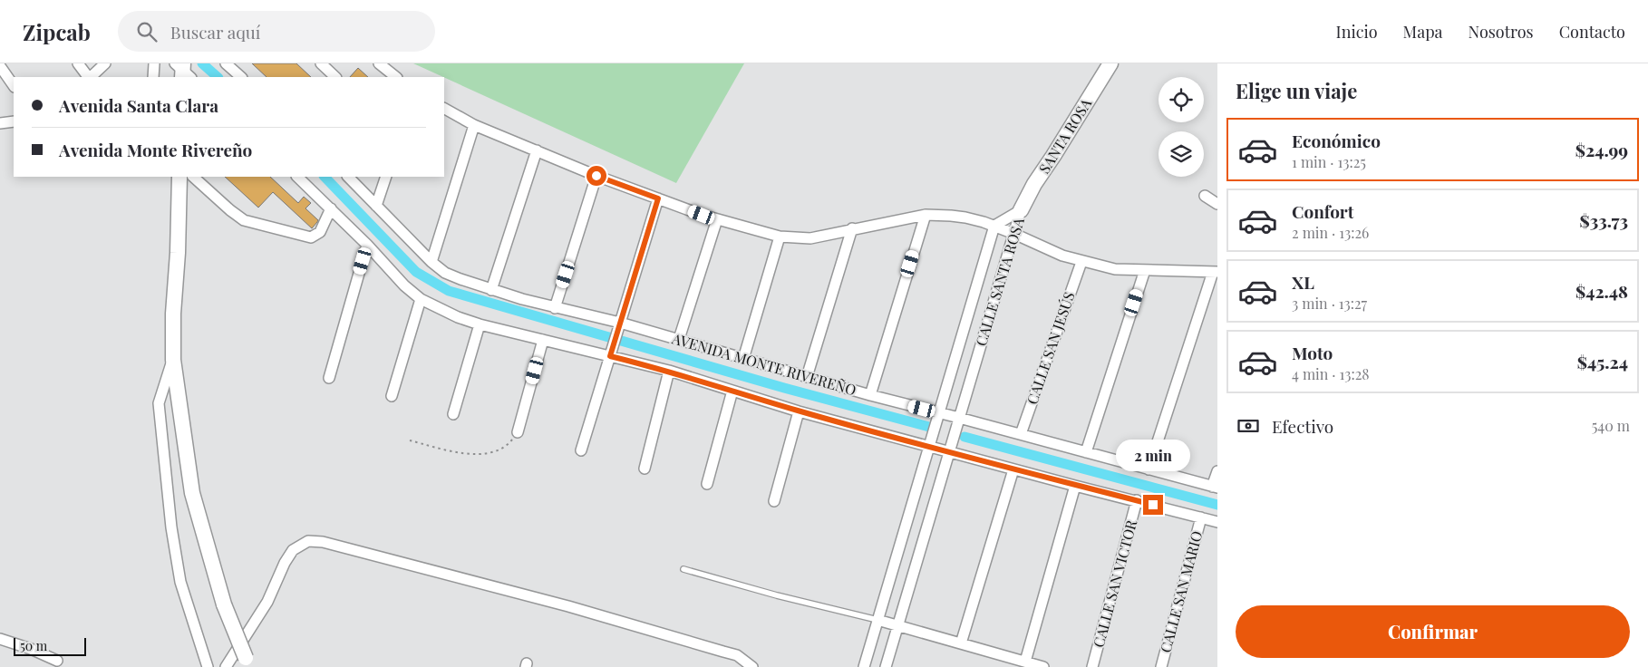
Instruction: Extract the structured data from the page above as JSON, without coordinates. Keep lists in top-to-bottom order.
{
  "streets": {
    "main road": ["SANTA ROSA"],
    "street": [
      "CALLE SANTA ROSA",
      "CALLE SAN JESÚS",
      "AVENIDA MONTE RIVEREÑO",
      "CALLE SAN VICTOR",
      "CALLE SAN MARIO"
    ]
  },
  "crossings": [
    ["SANTA ROSA", "CALLE SANTA ROSA"],
    ["CALLE SANTA ROSA", "AVENIDA MONTE RIVEREÑO"],
    ["CALLE SAN JESÚS", "AVENIDA MONTE RIVEREÑO"]
  ],
  "scale_bar": "50 m",
  "page": {
    "header": "Zipcab",
    "search": "Buscar aquí",
    "nav": [
      "Inicio",
      "Mapa",
      "Nosotros",
      "Contacto"
    ],
    "heading": "Elige un viaje",
    "banner": ["Avenida Santa Clara", "Avenida Monte Rivereño"],
    "list": [
      {
        "name": "Económico",
        "note": "1 min · 13:25",
        "value": "$24.99"
      },
      {
        "name": "Confort",
        "note": "2 min · 13:26",
        "value": "$33.73"
      },
      {
        "name": "XL",
        "note": "3 min · 13:27",
        "value": "$42.48"
      },
      {
        "name": "Moto",
        "note": "4 min · 13:28",
        "value": "$45.24"
      }
    ],
    "pay": ["Efectivo", "540 m"],
    "bubble": "2 min",
    "buttons": "Confirmar",
    "scale": "50 m"
  }
}
